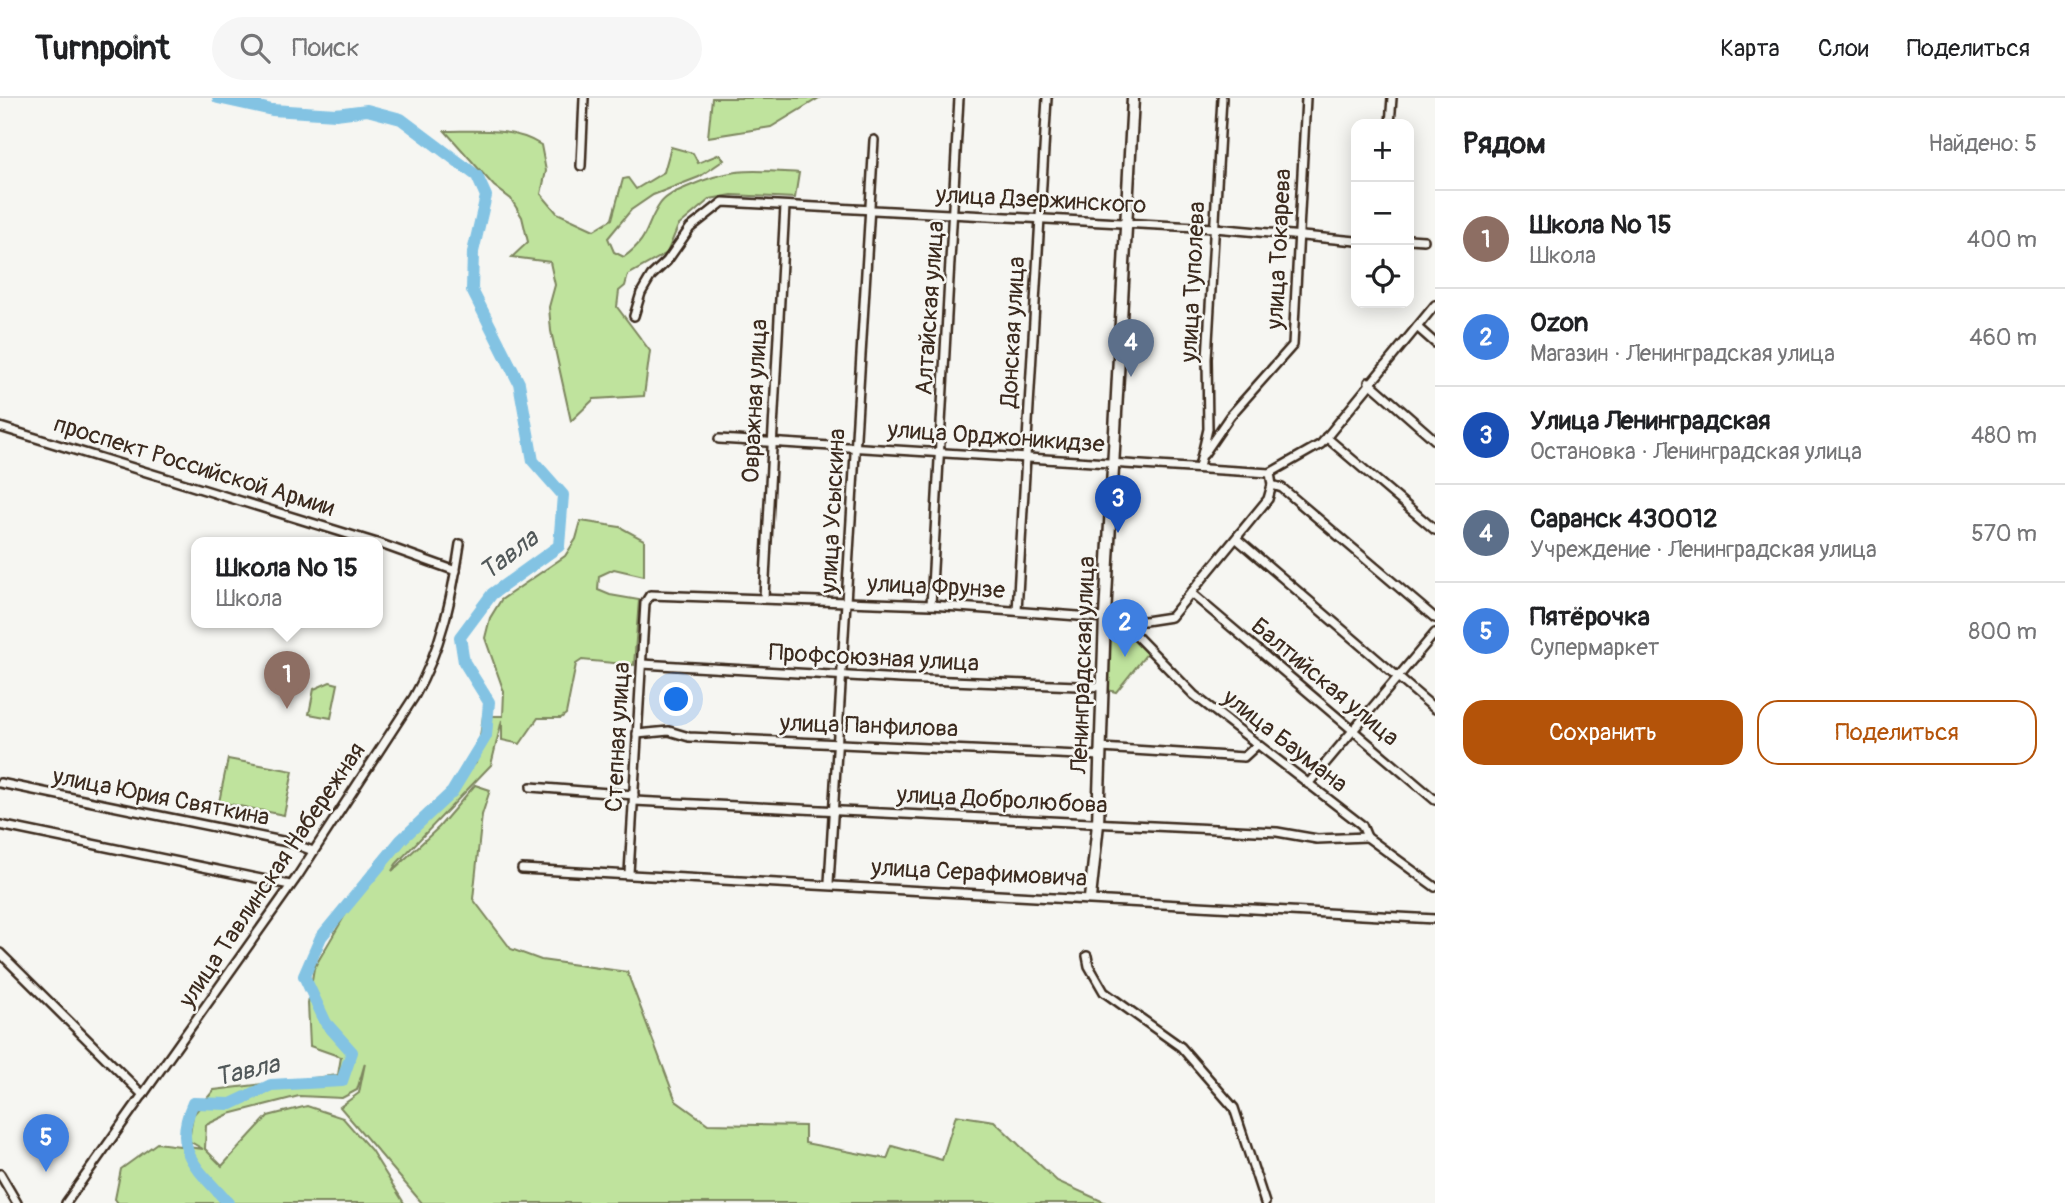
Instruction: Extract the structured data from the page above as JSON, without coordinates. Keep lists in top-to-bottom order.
{
  "streets": {
    "street": [
      "улица Дзержинского",
      "улица Токарева",
      "улица Туполева",
      "Алтайская улица",
      "Донская улица",
      "Овражная улица",
      "улица Орджоникидзе",
      "проспект Российской Армии",
      "улица Усыскина",
      "улица Фрунзе",
      "Профсоюзная улица",
      "Ленинградская улица",
      "Балтийская улица",
      "улица Панфилова",
      "Степная улица",
      "улица Баумана",
      "улица Юрия Святкина",
      "улица Добролюбова",
      "улица Серафимовича",
      "улица Тавлинская Набережная"
    ]
  },
  "crossings": [
    ["улица Дзержинского", "улица Токарева"],
    ["улица Дзержинского", "улица Туполева"],
    ["улица Дзержинского", "Алтайская улица"],
    ["улица Дзержинского", "Донская улица"],
    ["улица Дзержинского", "Овражная улица"],
    ["улица Дзержинского", "улица Усыскина"],
    ["улица Дзержинского", "Ленинградская улица"],
    ["улица Токарева", "улица Туполева"],
    ["улица Туполева", "улица Орджоникидзе"],
    ["Алтайская улица", "улица Орджоникидзе"],
    ["Алтайская улица", "улица Фрунзе"],
    ["Донская улица", "улица Орджоникидзе"],
    ["Донская улица", "улица Фрунзе"],
    ["Овражная улица", "улица Орджоникидзе"],
    ["Овражная улица", "улица Фрунзе"],
    ["улица Орджоникидзе", "улица Усыскина"],
    ["улица Орджоникидзе", "Ленинградская улица"],
    ["проспект Российской Армии", "улица Тавлинская Набережная"],
    ["улица Усыскина", "улица Фрунзе"],
    ["улица Усыскина", "Профсоюзная улица"],
    ["улица Усыскина", "улица Панфилова"],
    ["улица Усыскина", "улица Добролюбова"],
    ["улица Усыскина", "улица Серафимовича"],
    ["улица Фрунзе", "Ленинградская улица"],
    ["улица Фрунзе", "Балтийская улица"],
    ["улица Фрунзе", "Степная улица"],
    ["улица Фрунзе", "улица Баумана"],
    ["Профсоюзная улица", "Ленинградская улица"],
    ["Профсоюзная улица", "Степная улица"],
    ["Ленинградская улица", "улица Панфилова"],
    ["Ленинградская улица", "улица Добролюбова"],
    ["Ленинградская улица", "улица Серафимовича"],
    ["улица Панфилова", "Степная улица"],
    ["улица Панфилова", "улица Баумана"],
    ["Степная улица", "улица Добролюбова"],
    ["Степная улица", "улица Серафимовича"],
    ["улица Баумана", "улица Добролюбова"],
    ["улица Юрия Святкина", "улица Тавлинская Набережная"]
  ],
  "water": ["Тавла"],
  "page": {
    "header": "Turnpoint",
    "search": "Поиск",
    "nav": ["Карта", "Слои", "Поделиться"],
    "heading": ["Рядом", "Найдено: 5"],
    "map_buttons": ["+", "−"],
    "list": [
      {
        "mark": "1",
        "name": "Школа № 15",
        "note": "Школа",
        "value": "400 m"
      },
      {
        "mark": "2",
        "name": "Ozon",
        "note": "Магазин · Ленинградская улица",
        "value": "460 m"
      },
      {
        "mark": "3",
        "name": "Улица Ленинградская",
        "note": "Остановка · Ленинградская улица",
        "value": "480 m"
      },
      {
        "mark": "4",
        "name": "Саранск 430012",
        "note": "Учреждение · Ленинградская улица",
        "value": "570 m"
      },
      {
        "mark": "5",
        "name": "Пятёрочка",
        "note": "Супермаркет",
        "value": "800 m"
      }
    ],
    "pins": [
      "4",
      "3",
      "2",
      "1",
      "5"
    ],
    "popup": ["Школа № 15", "Школа"],
    "buttons": ["Сохранить", "Поделиться"]
  }
}
